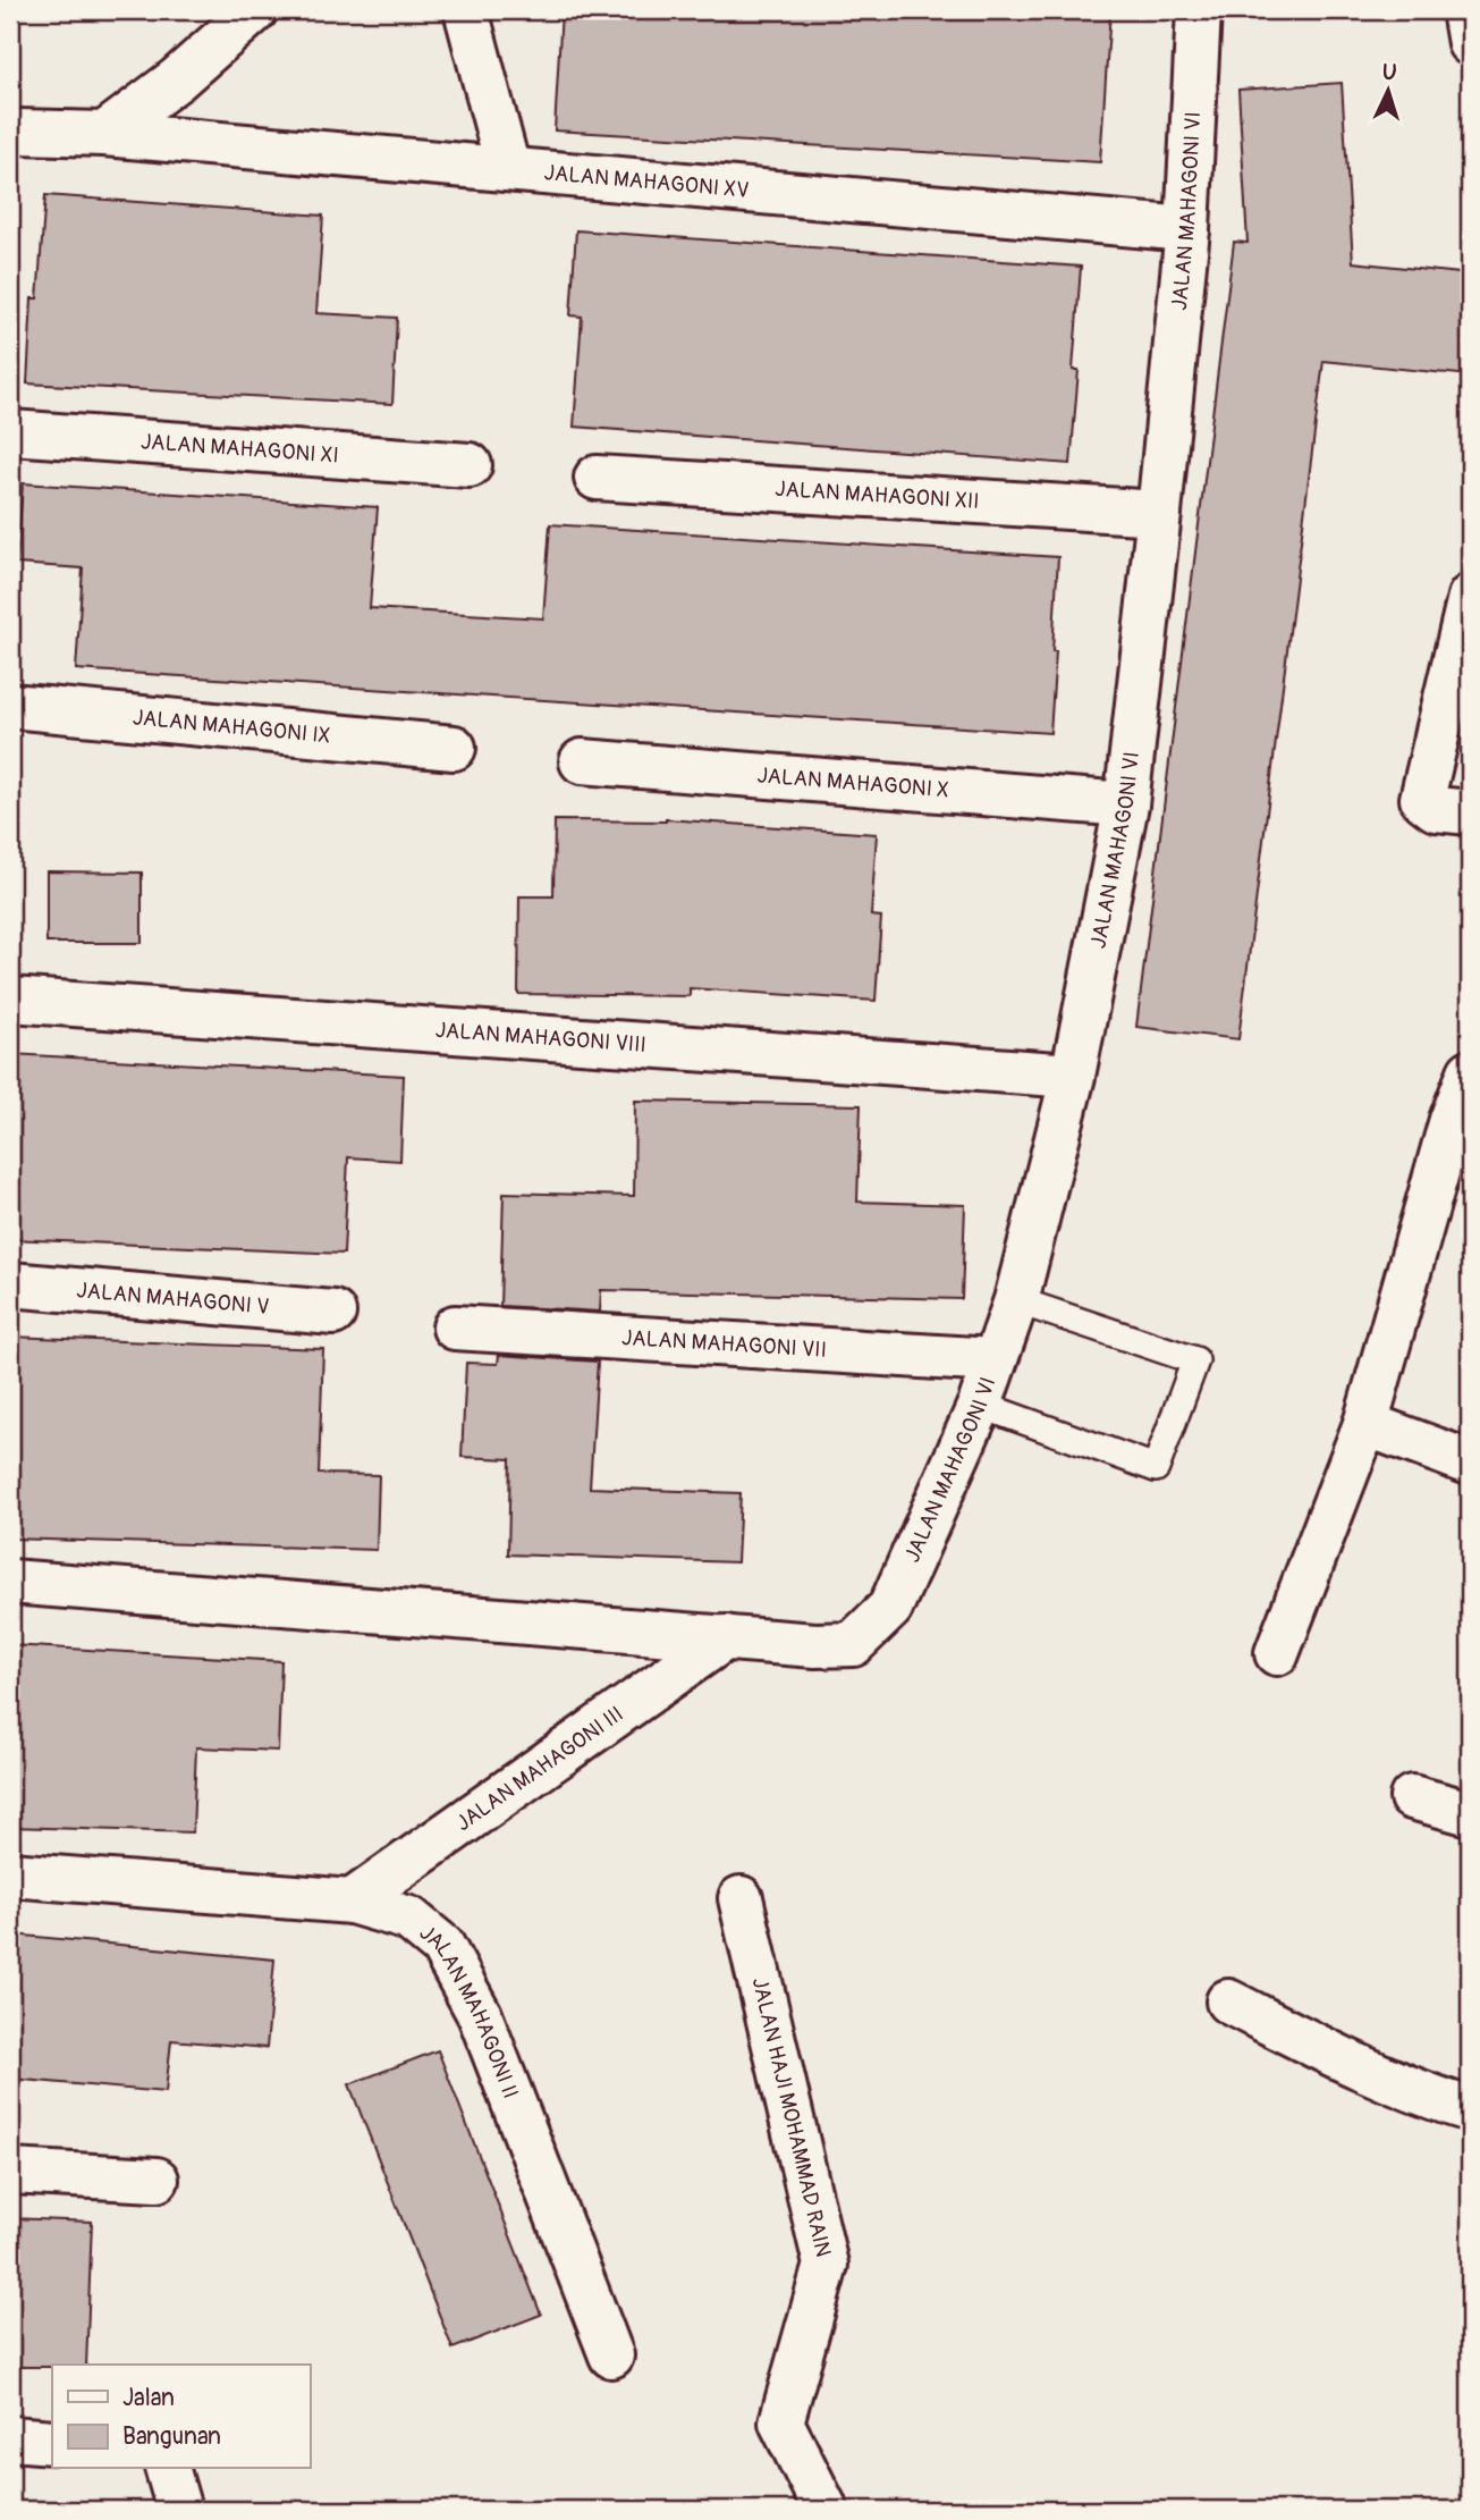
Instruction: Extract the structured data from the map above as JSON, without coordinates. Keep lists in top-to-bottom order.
{
  "streets": {
    "street": [
      "JALAN MAHAGONI XV",
      "JALAN MAHAGONI VI",
      "JALAN MAHAGONI XI",
      "JALAN MAHAGONI XII",
      "JALAN MAHAGONI IX",
      "JALAN MAHAGONI X",
      "JALAN MAHAGONI VIII",
      "JALAN MAHAGONI V",
      "JALAN MAHAGONI VII",
      "JALAN MAHAGONI III",
      "JALAN MAHAGONI II",
      "JALAN HAJI MOHAMMAD RAIN"
    ]
  },
  "crossings": [
    ["JALAN MAHAGONI XV", "JALAN MAHAGONI VI"],
    ["JALAN MAHAGONI VI", "JALAN MAHAGONI XII"],
    ["JALAN MAHAGONI VI", "JALAN MAHAGONI X"],
    ["JALAN MAHAGONI VI", "JALAN MAHAGONI VIII"],
    ["JALAN MAHAGONI VI", "JALAN MAHAGONI VII"],
    ["JALAN MAHAGONI VI", "JALAN MAHAGONI III"],
    ["JALAN MAHAGONI III", "JALAN MAHAGONI II"]
  ],
  "legend": ["Jalan", "Bangunan"],
  "north": "top"
}
